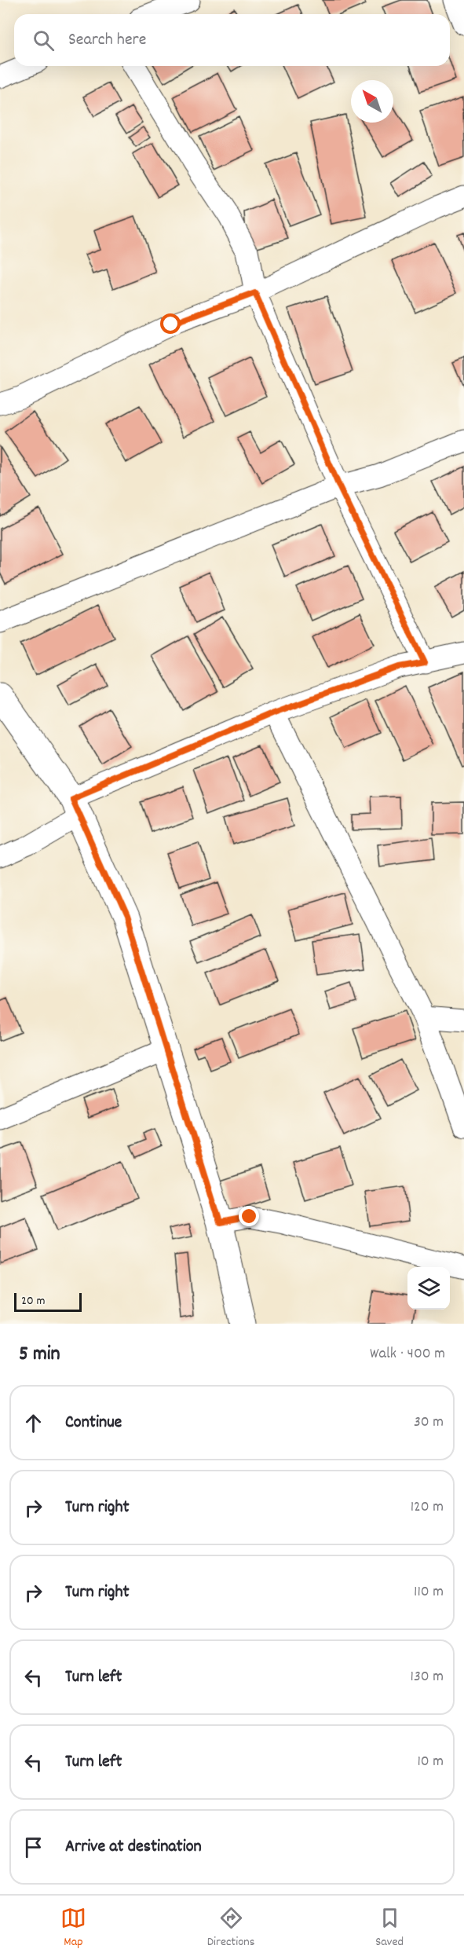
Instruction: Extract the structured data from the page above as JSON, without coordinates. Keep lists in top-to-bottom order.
{
  "scale_bar": "20 m",
  "north": "top left",
  "page": {
    "search": "Search here",
    "scale": "20 m",
    "heading": ["5 min", "Walk · 400 m"],
    "list": [
      ["Continue", "30 m"],
      ["Turn right", "120 m"],
      ["Turn right", "110 m"],
      ["Turn left", "130 m"],
      ["Turn left", "10 m"],
      "Arrive at destination"
    ],
    "nav": ["Map", "Directions", "Saved"]
  }
}
